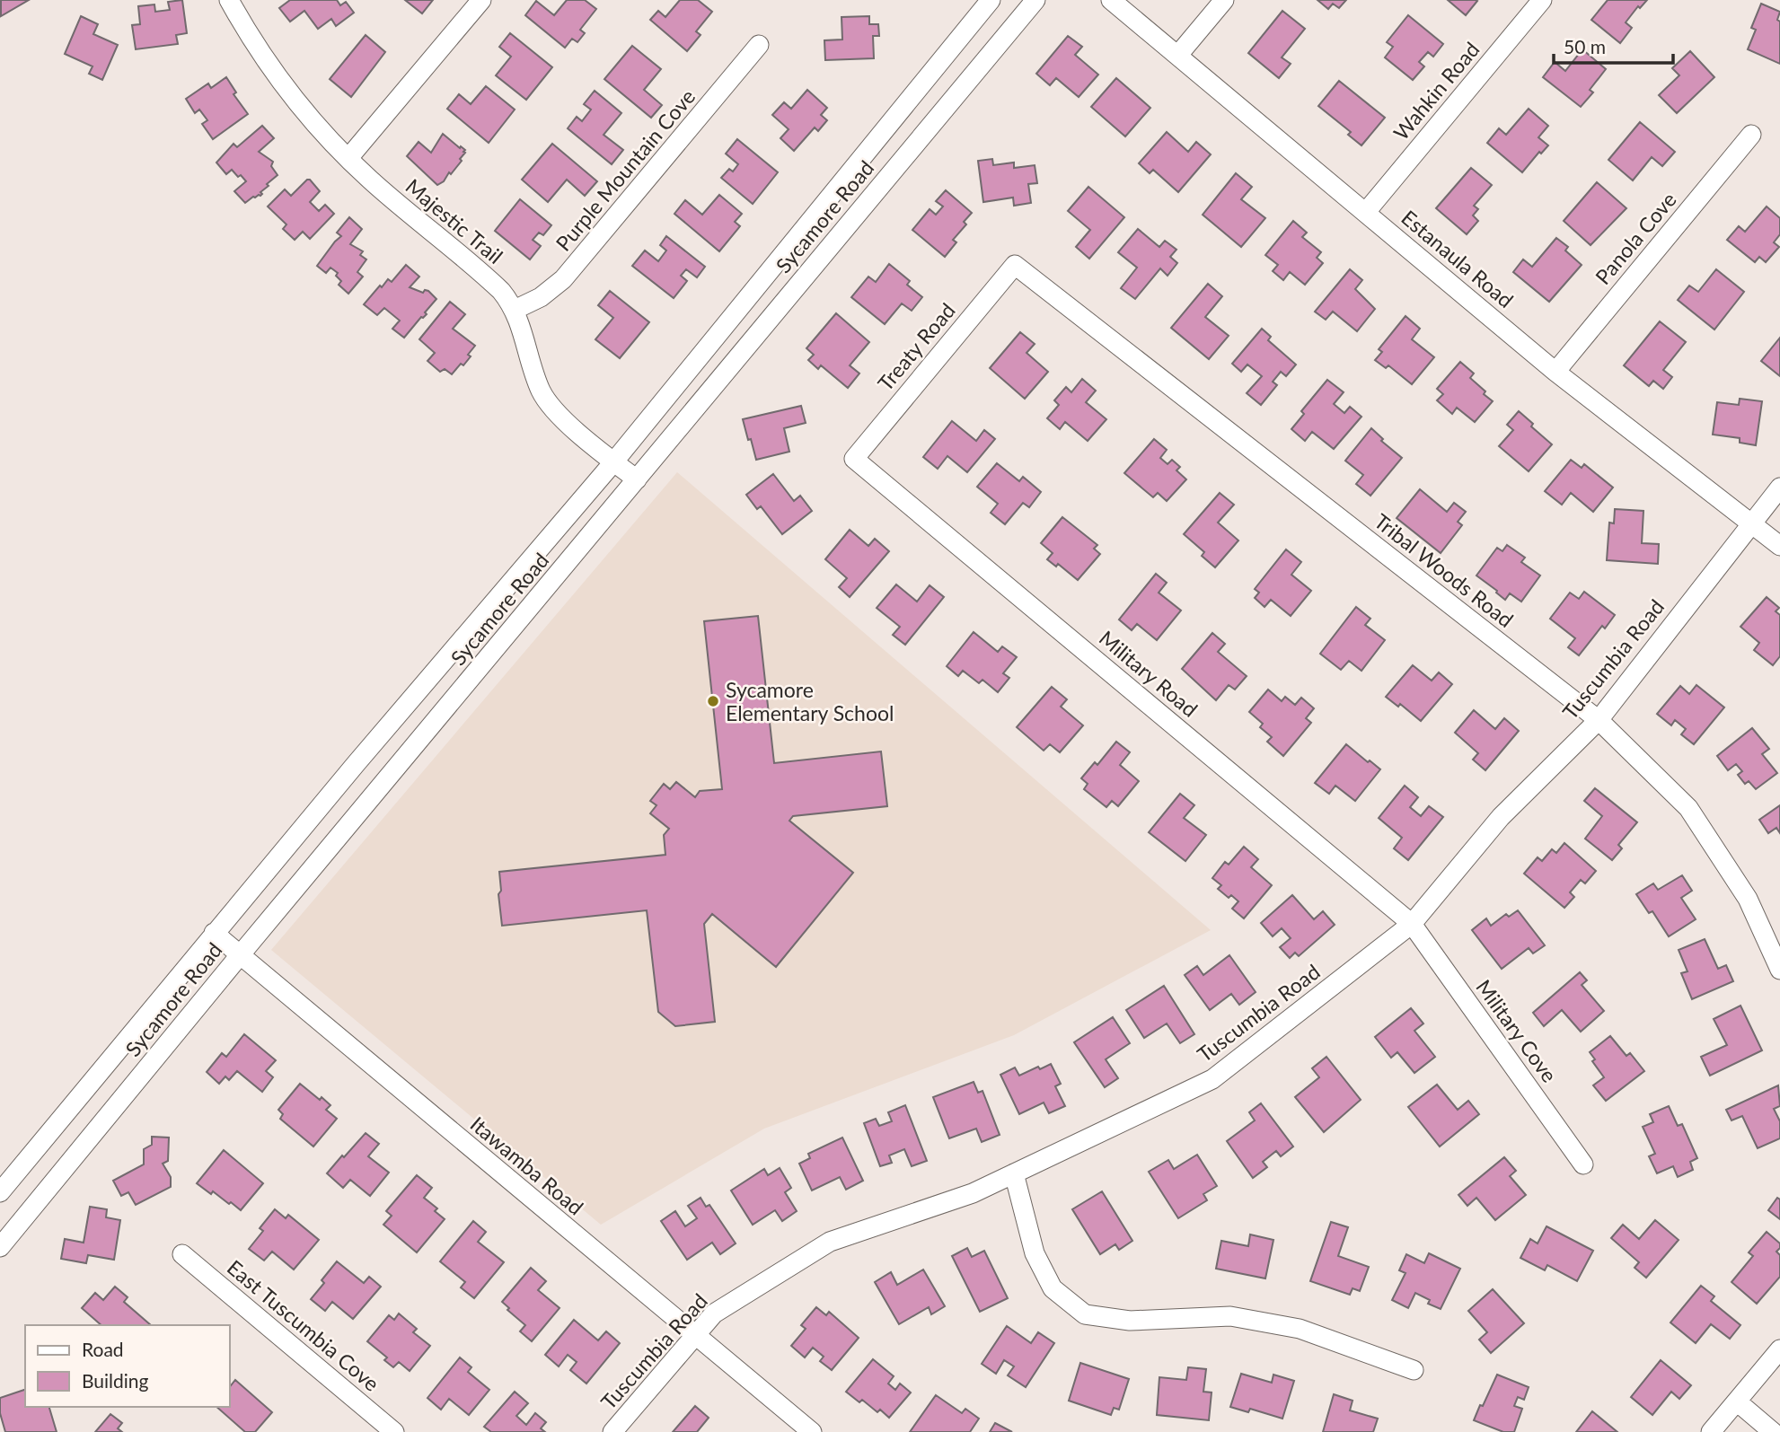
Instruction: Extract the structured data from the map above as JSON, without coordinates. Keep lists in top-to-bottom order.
{
  "streets": {
    "street": [
      "Wahkin Road",
      "Purple Mountain Cove",
      "Sycamore Road",
      "Majestic Trail",
      "Panola Cove",
      "Estanaula Road",
      "Treaty Road",
      "Tribal Woods Road",
      "Tuscumbia Road",
      "Military Road",
      "Military Cove",
      "Itawamba Road",
      "East Tuscumbia Cove"
    ]
  },
  "crossings": [
    ["Wahkin Road", "Estanaula Road"],
    ["Purple Mountain Cove", "Majestic Trail"],
    ["Sycamore Road", "Majestic Trail"],
    ["Sycamore Road", "Itawamba Road"],
    ["Panola Cove", "Estanaula Road"],
    ["Estanaula Road", "Tuscumbia Road"],
    ["Treaty Road", "Tribal Woods Road"],
    ["Treaty Road", "Military Road"],
    ["Tribal Woods Road", "Tuscumbia Road"],
    ["Tuscumbia Road", "Military Road"],
    ["Tuscumbia Road", "Military Cove"],
    ["Tuscumbia Road", "Itawamba Road"],
    ["Military Road", "Military Cove"]
  ],
  "places": ["Sycamore Elementary School"],
  "legend": ["Road", "Building"],
  "scale_bar": "50 m"
}
